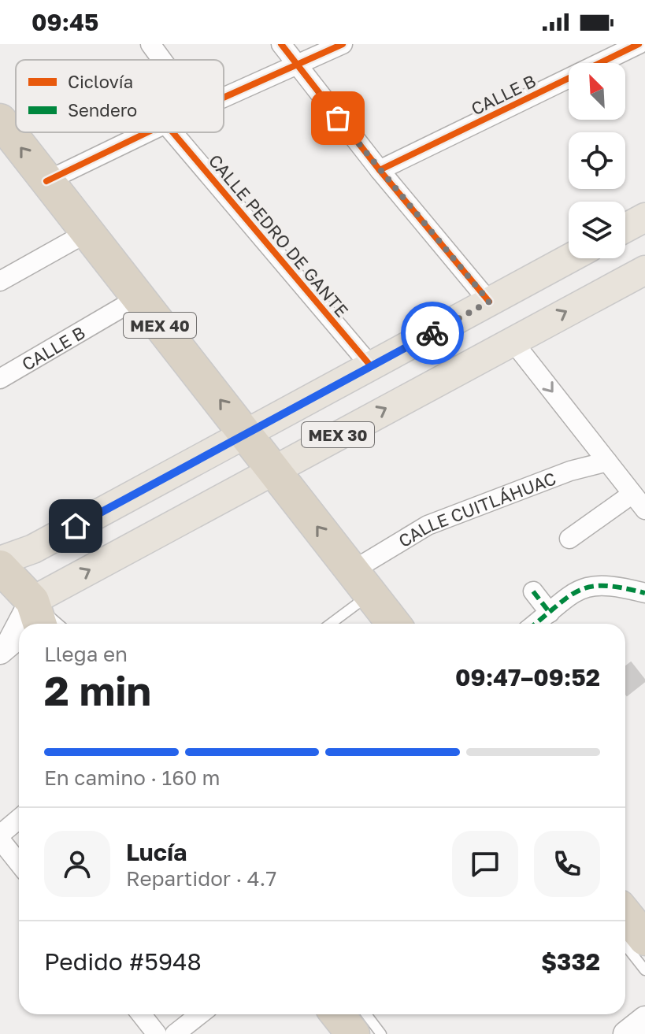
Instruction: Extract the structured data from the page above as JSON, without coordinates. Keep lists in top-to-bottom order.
{
  "streets": {
    "highway": ["MEX 40"],
    "main road": ["MEX 30"],
    "street": ["CALLE B", "CALLE PEDRO DE GANTE", "CALLE CUITLÁHUAC"]
  },
  "crossings": [
    ["CALLE B", "MEX 40"],
    ["CALLE PEDRO DE GANTE", "MEX 30"],
    ["MEX 40", "MEX 30"],
    ["MEX 40", "CALLE CUITLÁHUAC"]
  ],
  "legend": ["Ciclovía", "Sendero"],
  "north": "top left",
  "page": {
    "status": "09:45",
    "heading": ["2 min", "Llega en", "09:47–09:52"],
    "panel": [
      "Lucía",
      "Repartidor · 4.7",
      "Pedido #5948",
      "$332"
    ],
    "bar": "En camino · 160 m"
  }
}
